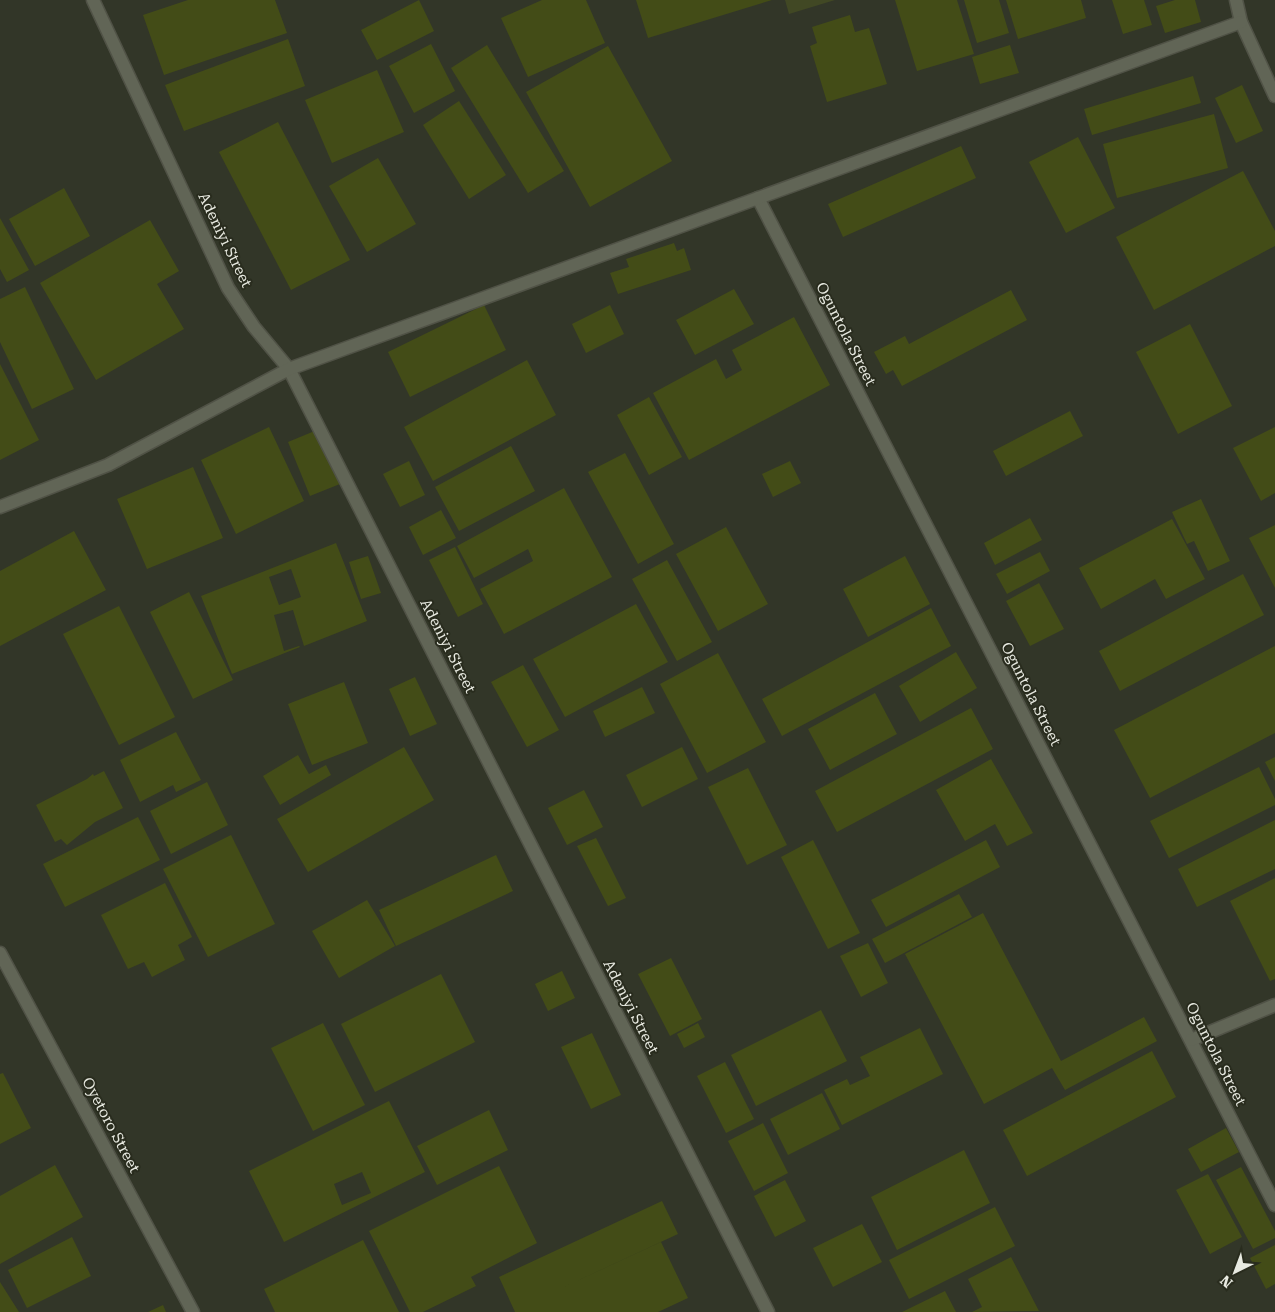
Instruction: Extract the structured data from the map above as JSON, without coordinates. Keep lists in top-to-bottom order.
{
  "streets": {
    "street": ["Adeniyi Street", "Oguntola Street", "Oyetoro Street"]
  },
  "north": "bottom left"
}
